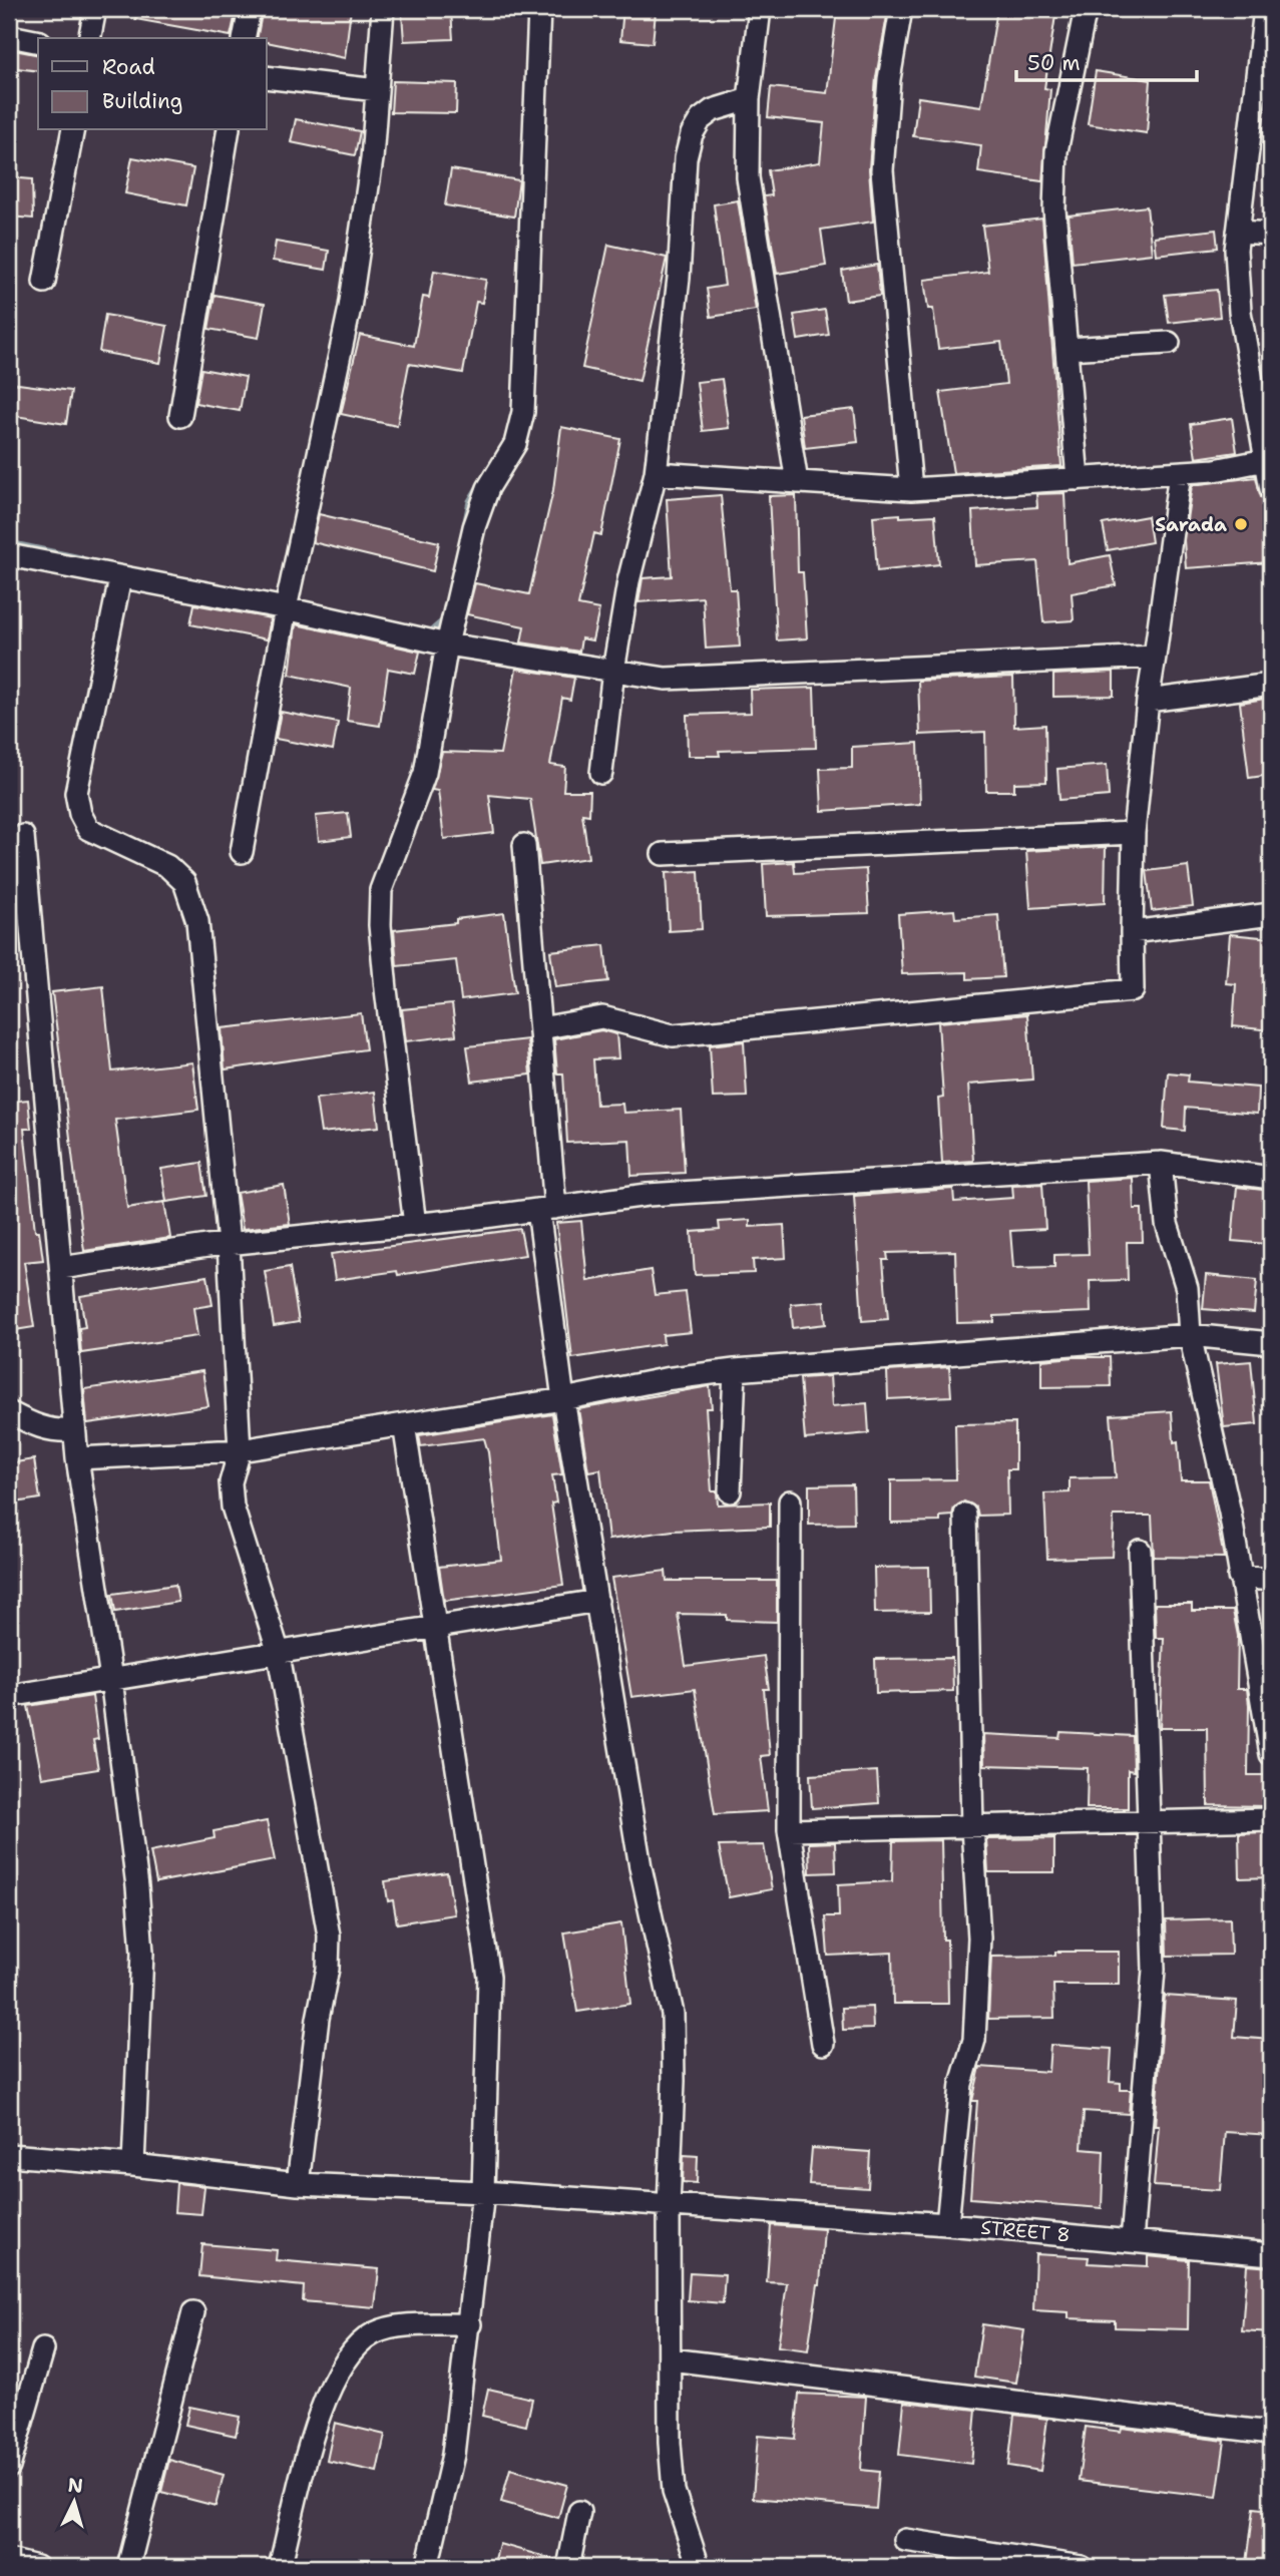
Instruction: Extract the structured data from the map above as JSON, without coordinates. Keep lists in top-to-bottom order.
{
  "streets": {
    "street": ["STREET 8"]
  },
  "places": ["Sarada"],
  "legend": ["Road", "Building"],
  "scale_bar": "50 m",
  "north": "top"
}
